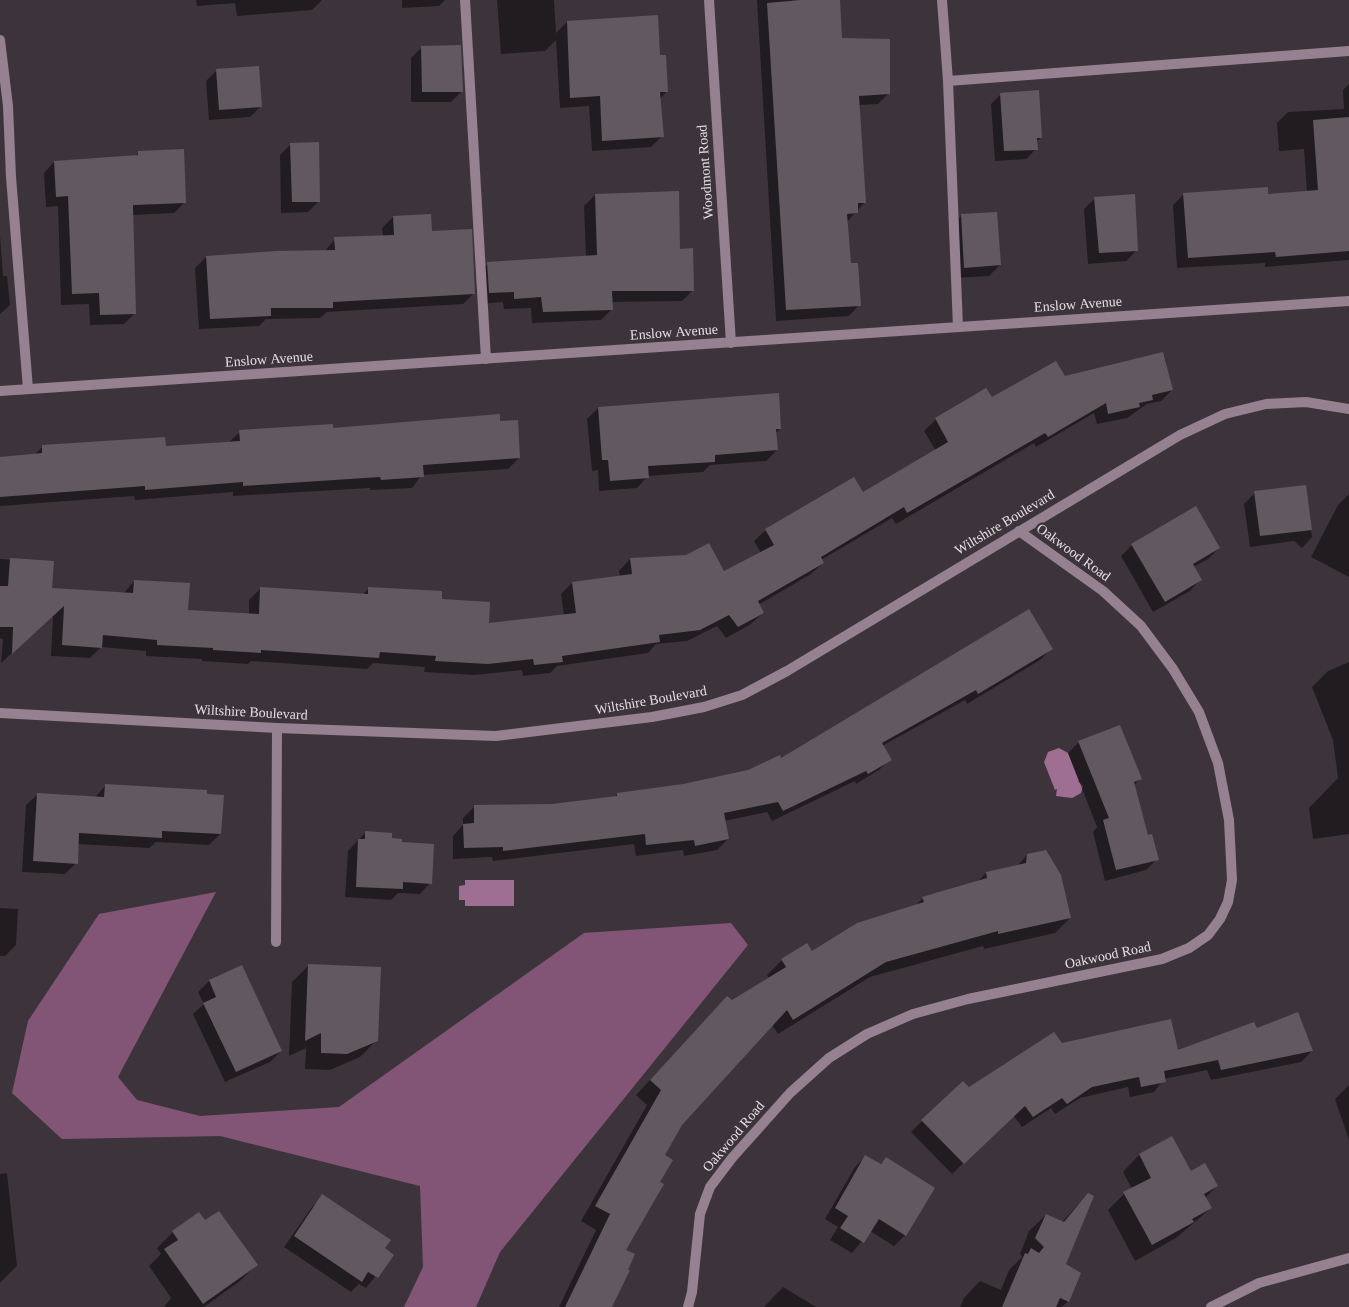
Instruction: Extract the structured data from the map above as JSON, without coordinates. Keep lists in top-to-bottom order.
{
  "streets": {
    "street": [
      "Woodmont Road",
      "Enslow Avenue",
      "Wiltshire Boulevard",
      "Oakwood Road"
    ]
  },
  "crossings": [
    ["Woodmont Road", "Enslow Avenue"],
    ["Wiltshire Boulevard", "Oakwood Road"]
  ]
}
